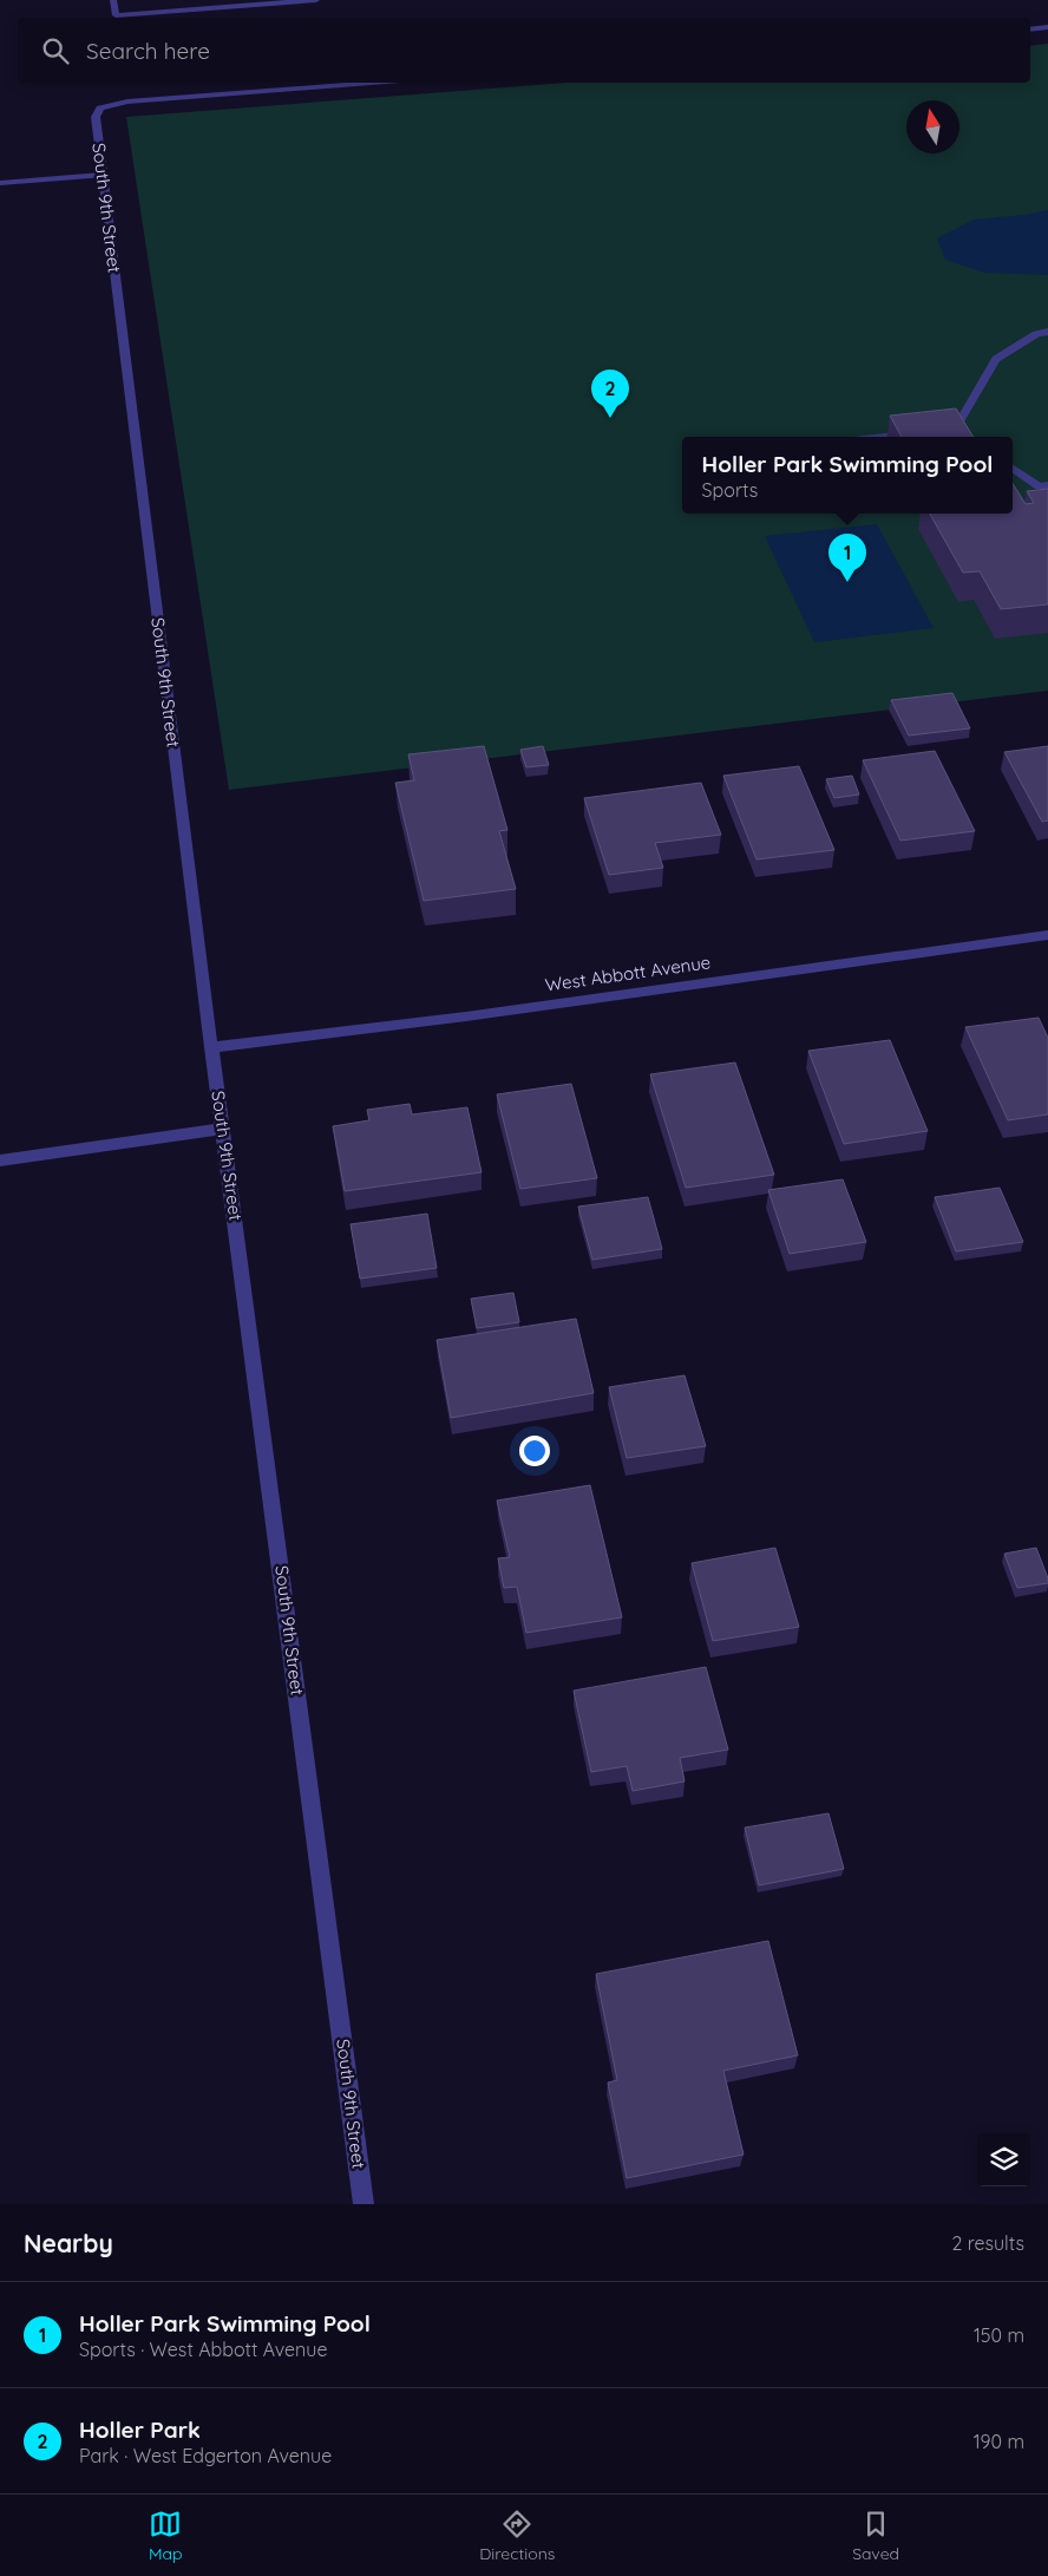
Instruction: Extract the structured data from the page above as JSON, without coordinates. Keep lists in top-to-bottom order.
{
  "streets": {
    "street": ["South 9th Street", "West Abbott Avenue"]
  },
  "crossings": [
    ["South 9th Street", "West Abbott Avenue"]
  ],
  "north": "top",
  "page": {
    "search": "Search here",
    "pins": ["2", "1"],
    "popup": ["Holler Park Swimming Pool", "Sports"],
    "heading": ["Nearby", "2 results"],
    "list": [
      {
        "mark": "1",
        "name": "Holler Park Swimming Pool",
        "note": "Sports · West Abbott Avenue",
        "value": "150 m"
      },
      {
        "mark": "2",
        "name": "Holler Park",
        "note": "Park · West Edgerton Avenue",
        "value": "190 m"
      }
    ],
    "nav": ["Map", "Directions", "Saved"]
  }
}
